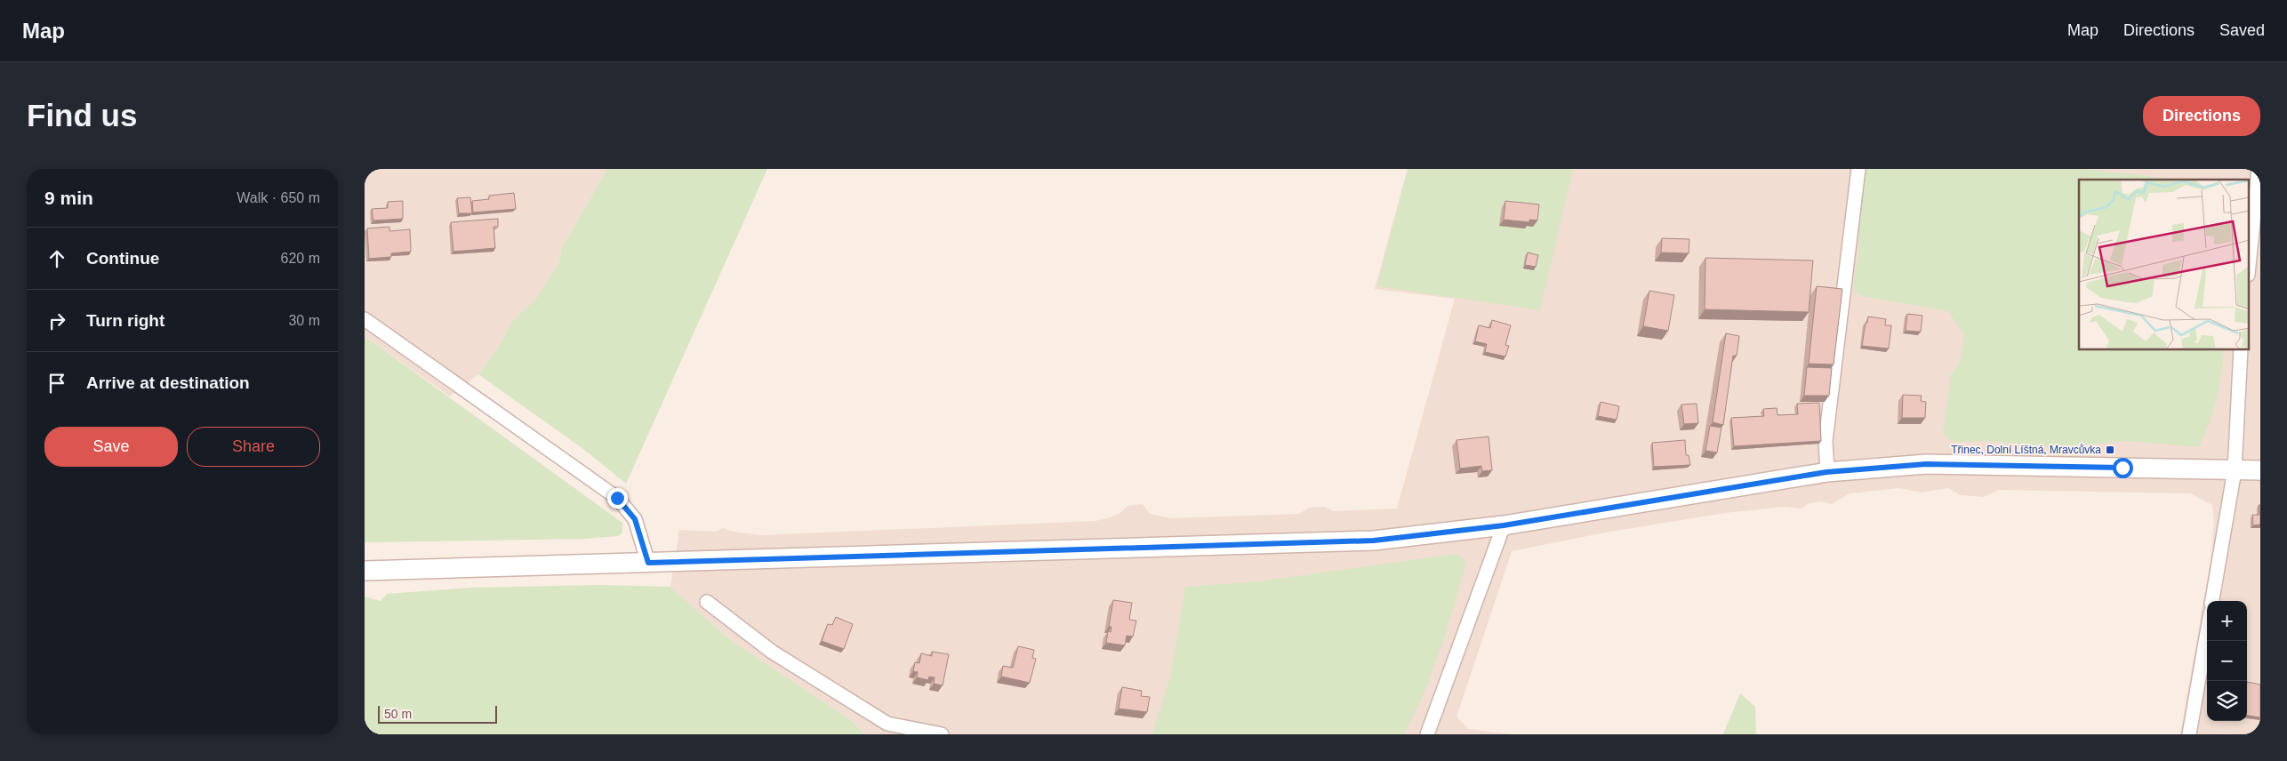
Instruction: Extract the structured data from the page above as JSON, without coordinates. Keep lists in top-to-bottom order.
{
  "places": {
    "transit": ["Třinec, Dolní Líštná, Mravcůvka"]
  },
  "scale_bar": "50 m",
  "page": {
    "header": "Map",
    "nav": ["Map", "Directions", "Saved"],
    "buttons": [
      "Directions",
      ["Save", "Share"]
    ],
    "title": "Find us",
    "heading": ["9 min", "Walk · 650 m"],
    "list": [
      ["Continue", "620 m"],
      ["Turn right", "30 m"],
      "Arrive at destination"
    ],
    "map_buttons": ["+", "−"],
    "scale": "50 m"
  }
}
